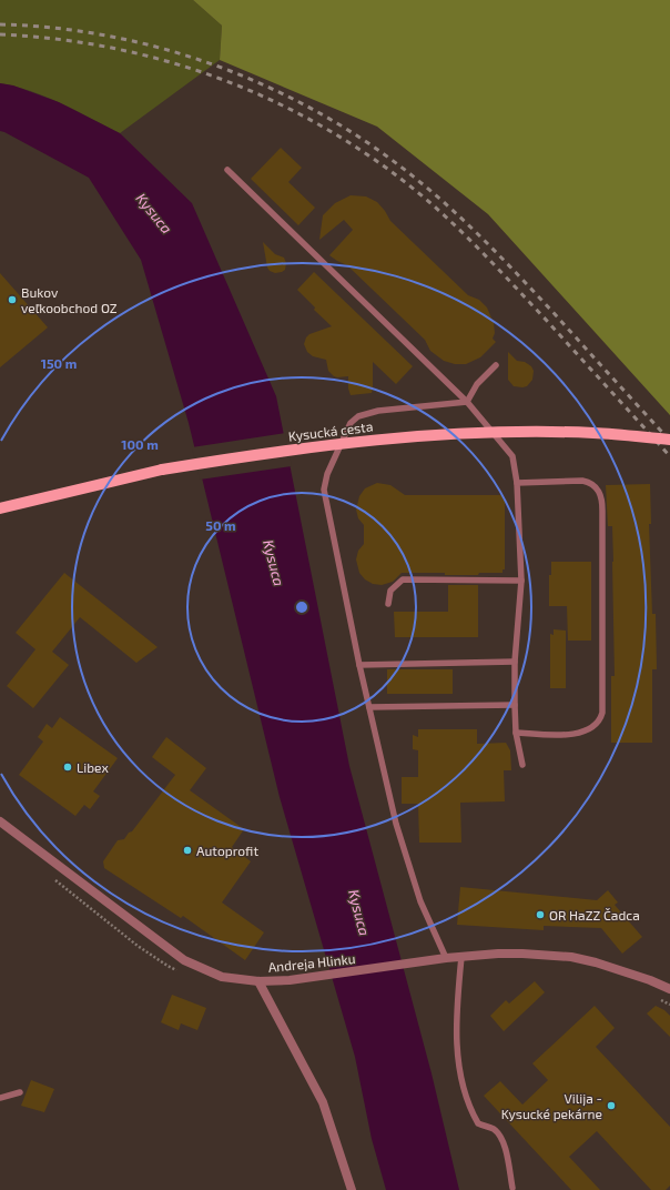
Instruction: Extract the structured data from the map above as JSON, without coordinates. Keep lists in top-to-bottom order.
{
  "streets": {
    "main road": ["Kysucká cesta"],
    "street": ["Andreja Hlinku"]
  },
  "water": ["Kysuca"],
  "places": [
    "Bukov veľkoobchod OZ",
    "Libex",
    "Autoprofit",
    "OR HaZZ Čadca",
    "Vilija - Kysucké pekárne"
  ],
  "rings": ["150 m", "100 m", "50 m"]
}
